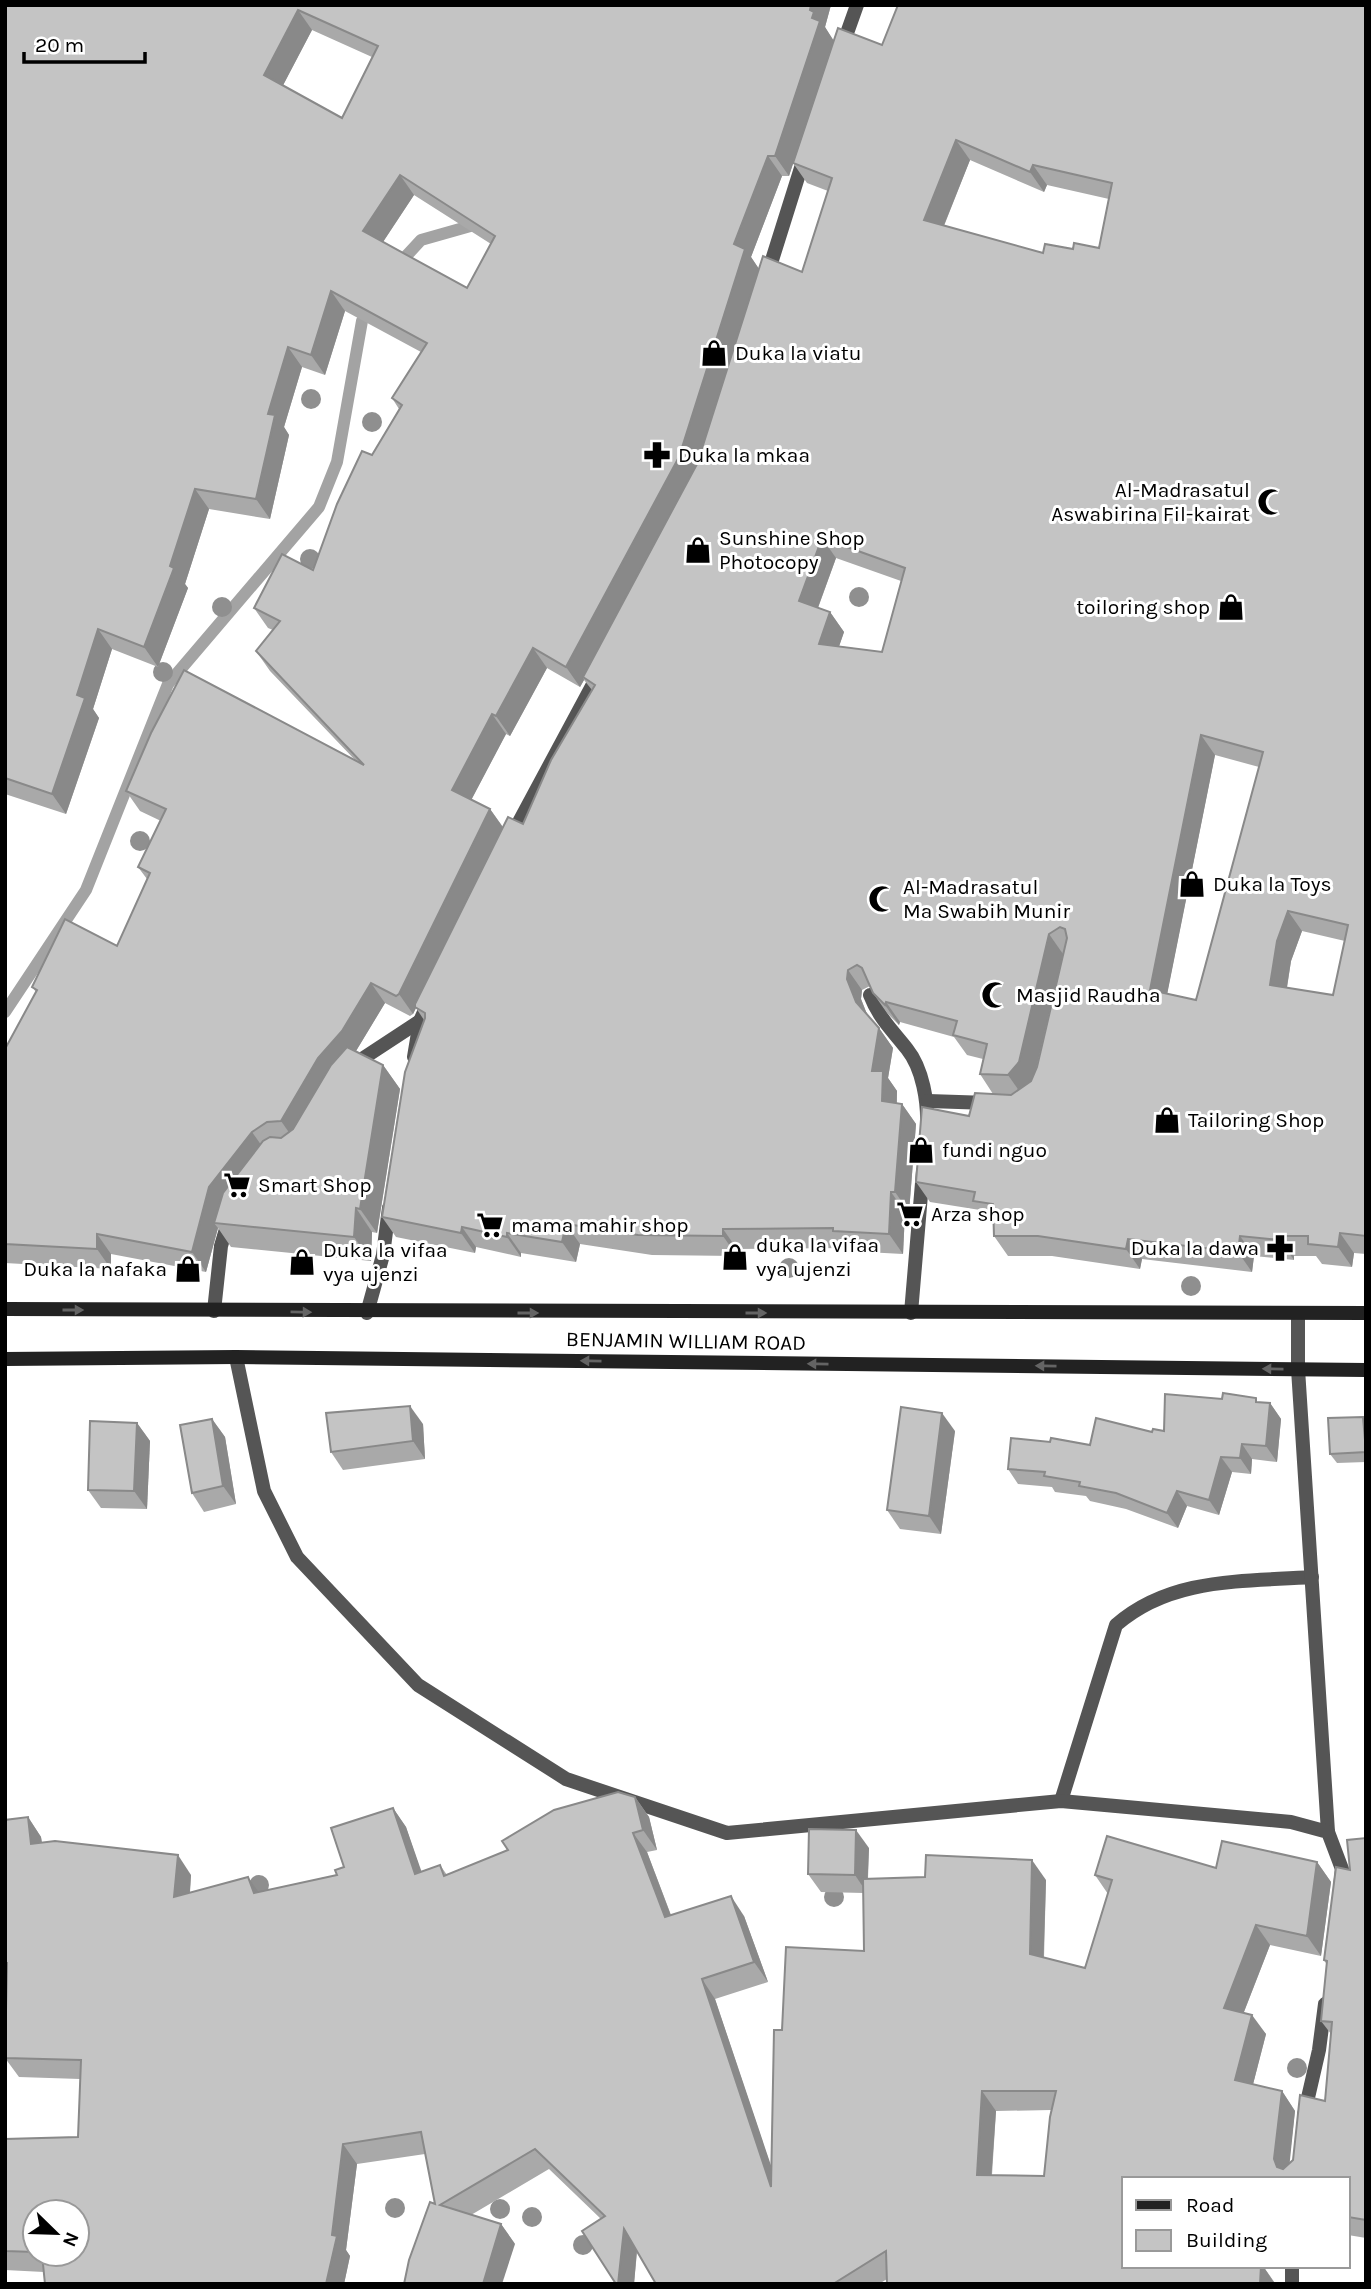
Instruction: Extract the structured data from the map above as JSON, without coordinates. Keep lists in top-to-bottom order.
{
  "streets": {
    "main road": ["BENJAMIN WILLIAM ROAD"]
  },
  "places": {
    "shop": [
      "Duka la viatu",
      "Sunshine Shop Photocopy",
      "toiloring shop",
      "Duka la Toys",
      "Tailoring Shop",
      "fundi nguo",
      "duka la vifaa vya ujenzi",
      "Duka la vifaa vya ujenzi",
      "Duka la nafaka"
    ],
    "pharmacy": ["Duka la mkaa", "Duka la dawa"],
    "mosque": ["Al-Madrasatul Aswabirina Fil-kairat", "Al-Madrasatul Ma Swabih Munir", "Masjid Raudha"],
    "supermarket": ["Smart Shop", "Arza shop", "mama mahir shop"]
  },
  "legend": ["Road", "Building"],
  "scale_bar": "20 m",
  "north": "bottom right"
}
